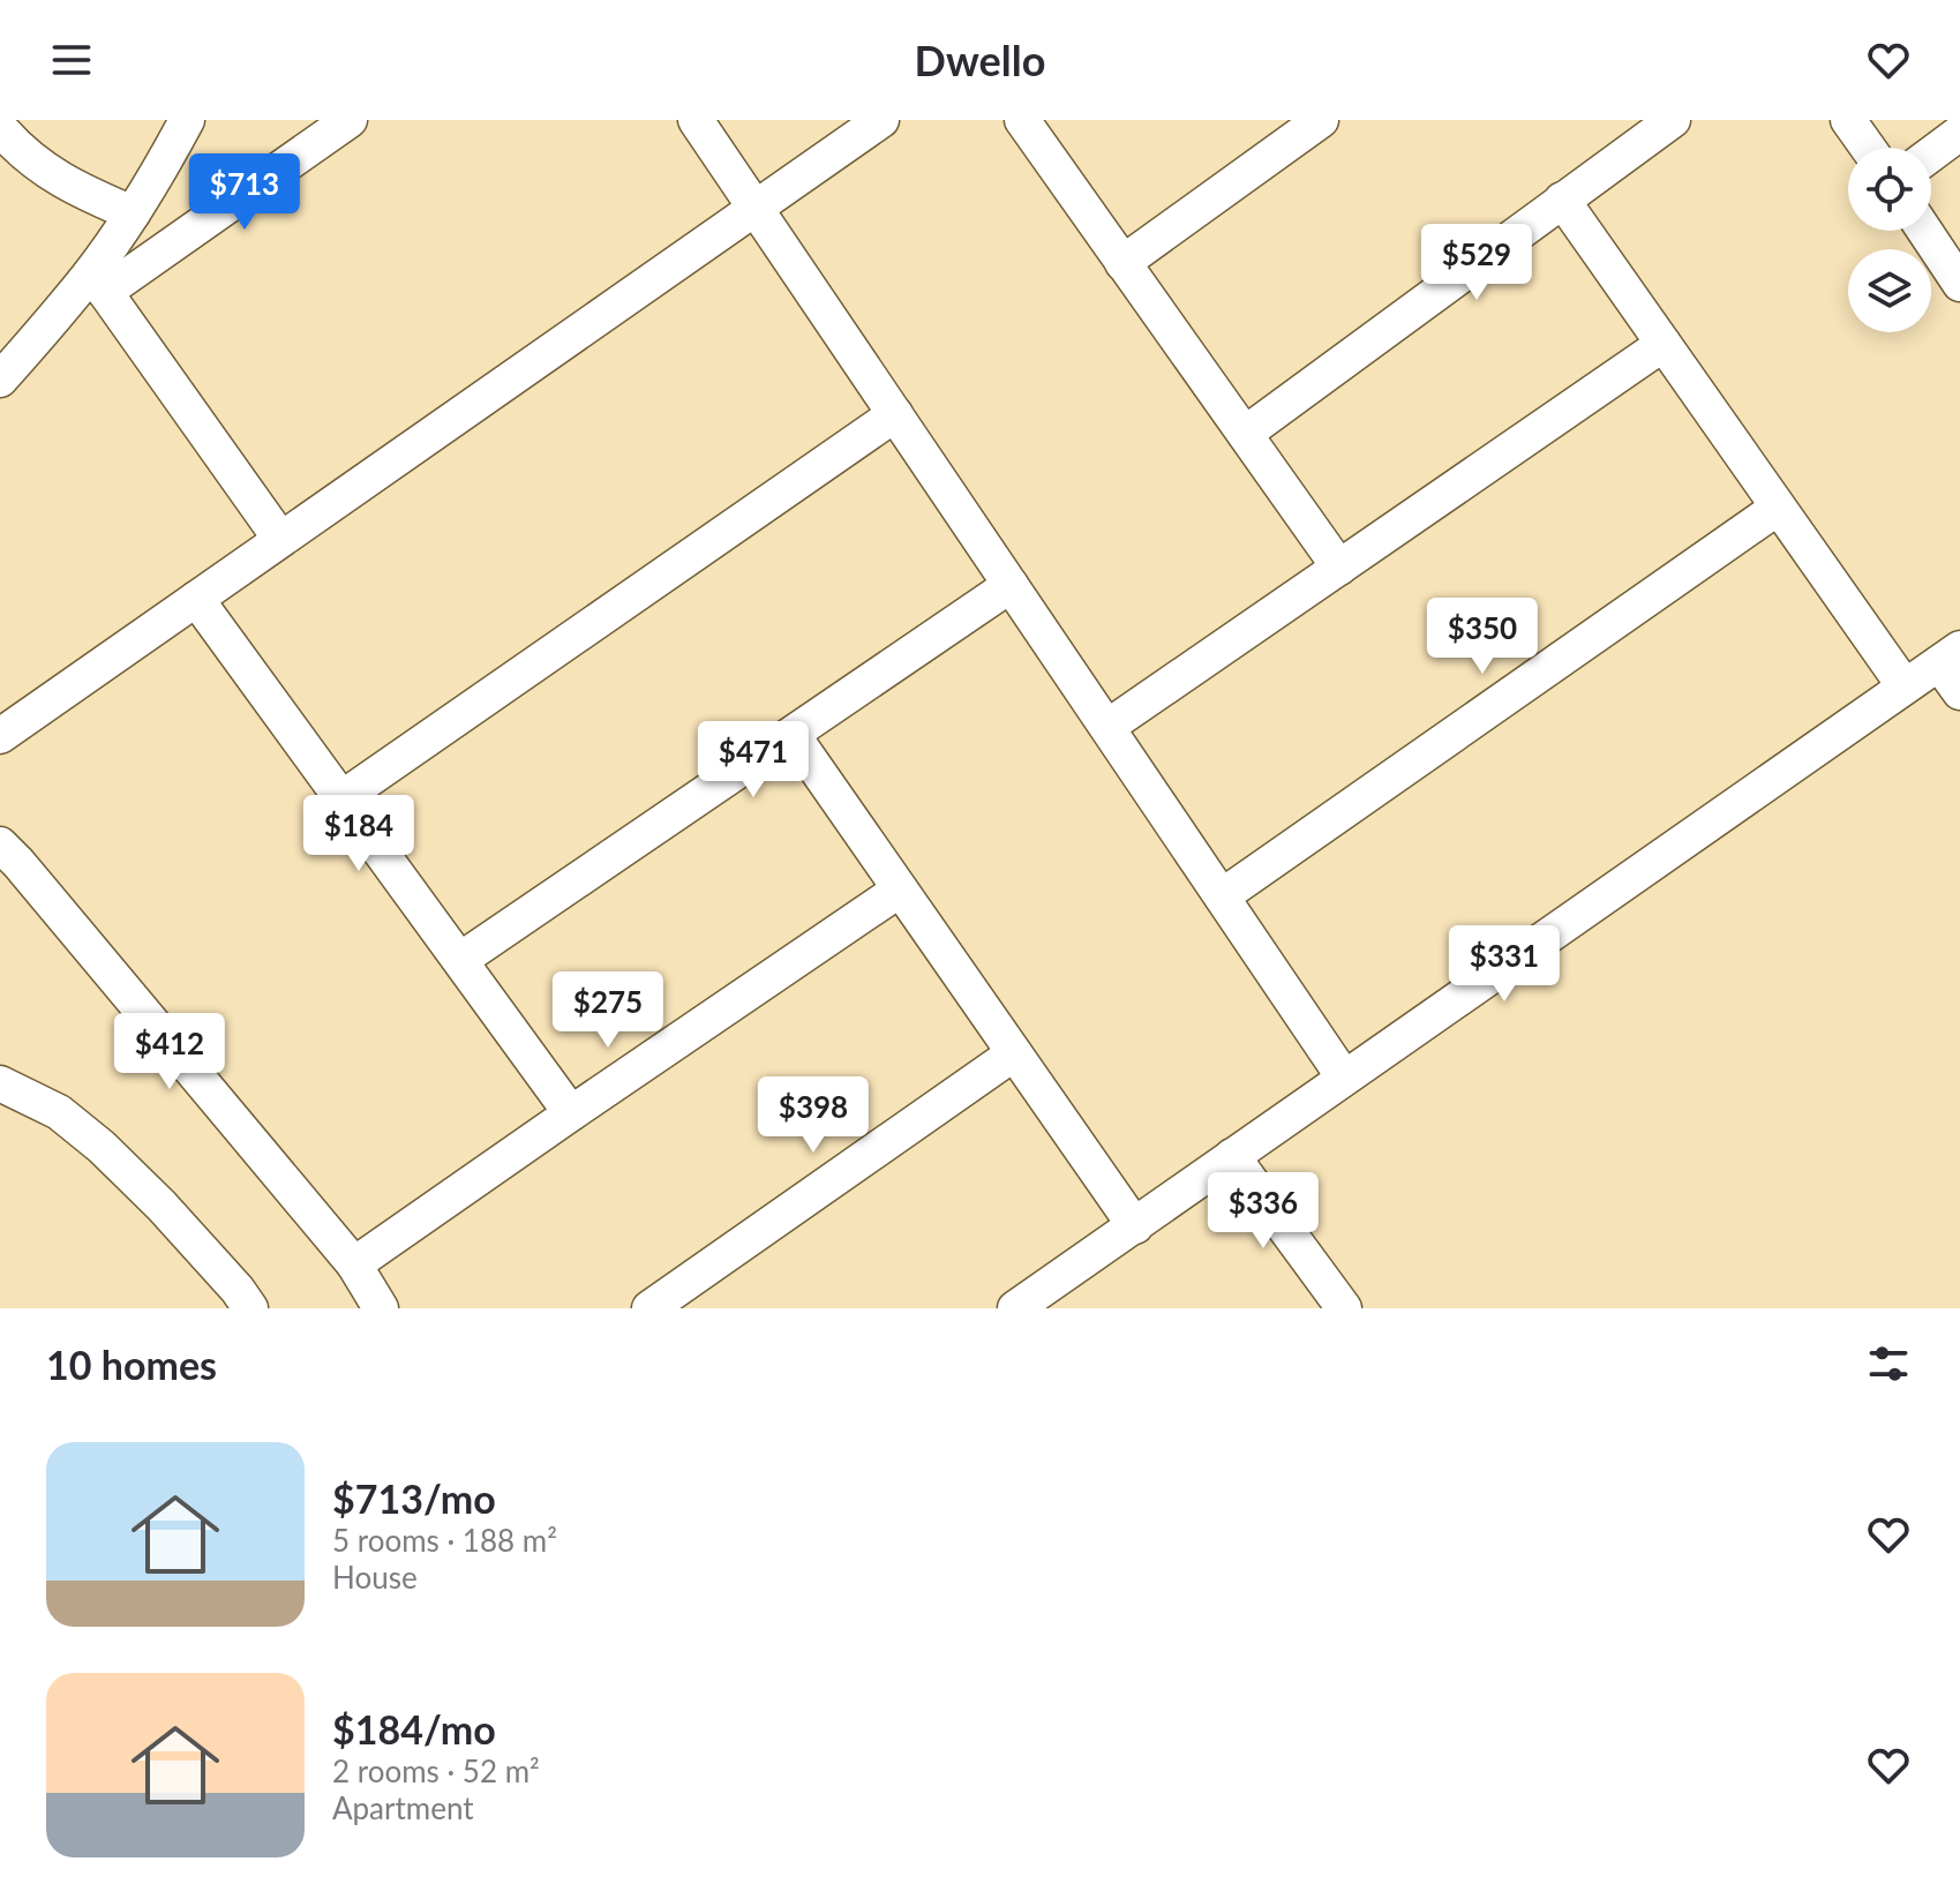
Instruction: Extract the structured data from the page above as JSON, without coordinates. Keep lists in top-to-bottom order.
{
  "page": {
    "header": "Dwello",
    "price": [
      "$713",
      "$529",
      "$350",
      "$471",
      "$184",
      "$331",
      "$275",
      "$412",
      "$398",
      "$336"
    ],
    "heading": "10 homes",
    "list": [
      {
        "name": "$713/mo",
        "note": "5 rooms · 188 m² · House"
      },
      {
        "name": "$184/mo",
        "note": "2 rooms · 52 m² · Apartment"
      }
    ]
  }
}
